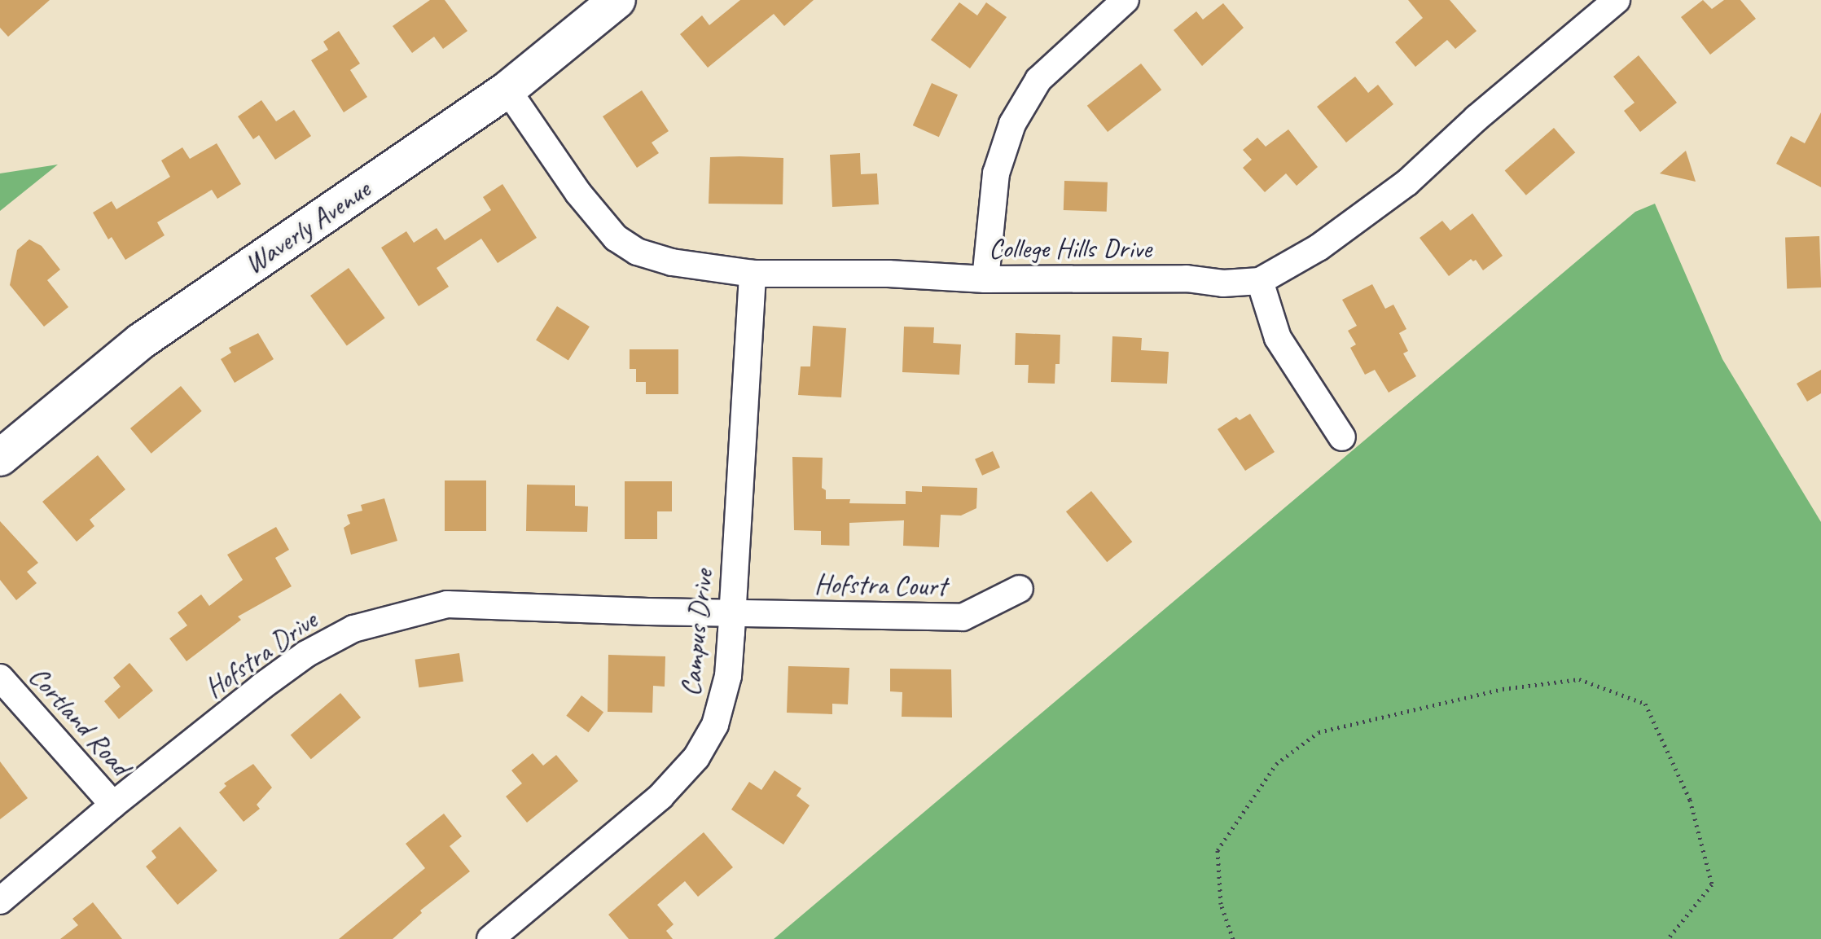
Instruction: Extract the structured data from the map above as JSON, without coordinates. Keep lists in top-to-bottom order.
{
  "streets": {
    "street": [
      "Waverly Avenue",
      "College Hills Drive",
      "Hofstra Court",
      "Campus Drive",
      "Hofstra Drive",
      "Cortland Road"
    ]
  },
  "crossings": [
    ["Waverly Avenue", "College Hills Drive"],
    ["College Hills Drive", "Campus Drive"],
    ["Hofstra Court", "Campus Drive"],
    ["Hofstra Court", "Hofstra Drive"],
    ["Campus Drive", "Hofstra Drive"],
    ["Hofstra Drive", "Cortland Road"]
  ]
}
